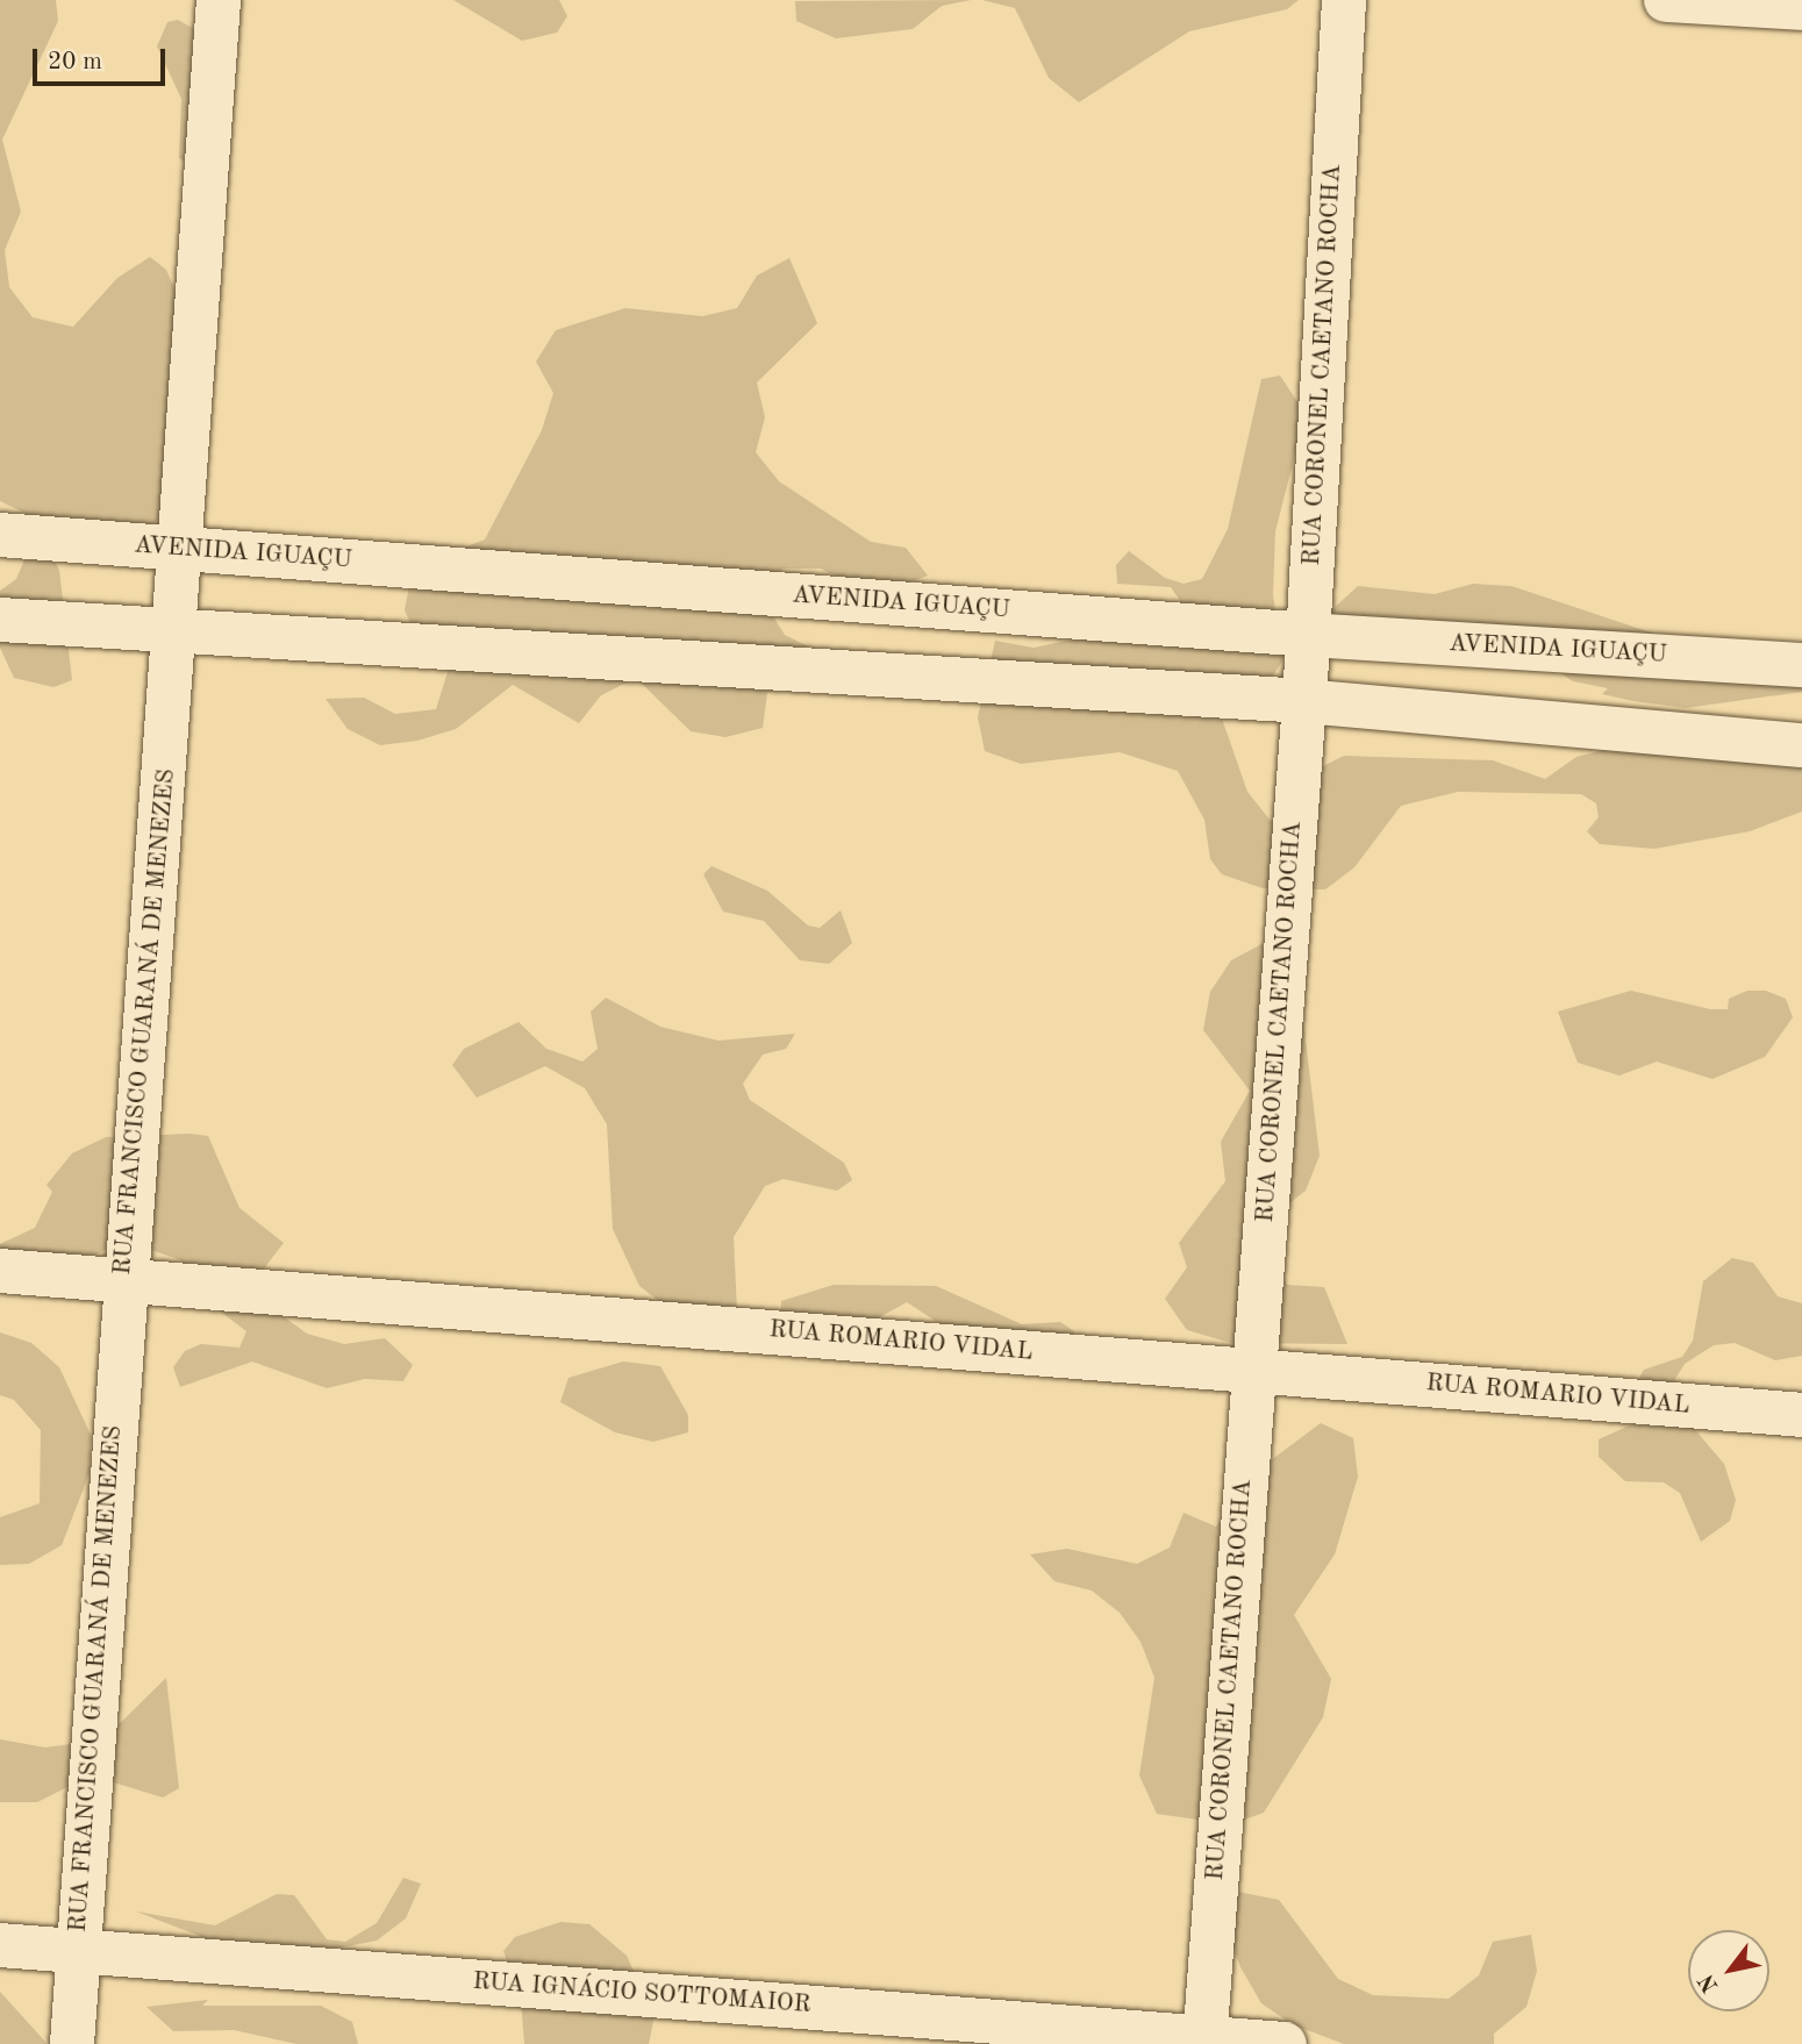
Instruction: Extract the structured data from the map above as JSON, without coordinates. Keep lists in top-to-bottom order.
{
  "streets": {
    "street": [
      "RUA CORONEL CAETANO ROCHA",
      "AVENIDA IGUAÇU",
      "RUA FRANCISCO GUARANÁ DE MENEZES",
      "RUA ROMARIO VIDAL",
      "RUA IGNÁCIO SOTTOMAIOR"
    ]
  },
  "crossings": [
    ["RUA CORONEL CAETANO ROCHA", "AVENIDA IGUAÇU"],
    ["RUA CORONEL CAETANO ROCHA", "RUA ROMARIO VIDAL"],
    ["RUA CORONEL CAETANO ROCHA", "RUA IGNÁCIO SOTTOMAIOR"],
    ["AVENIDA IGUAÇU", "RUA FRANCISCO GUARANÁ DE MENEZES"],
    ["RUA FRANCISCO GUARANÁ DE MENEZES", "RUA ROMARIO VIDAL"],
    ["RUA FRANCISCO GUARANÁ DE MENEZES", "RUA IGNÁCIO SOTTOMAIOR"]
  ],
  "scale_bar": "20 m",
  "north": "bottom left"
}
